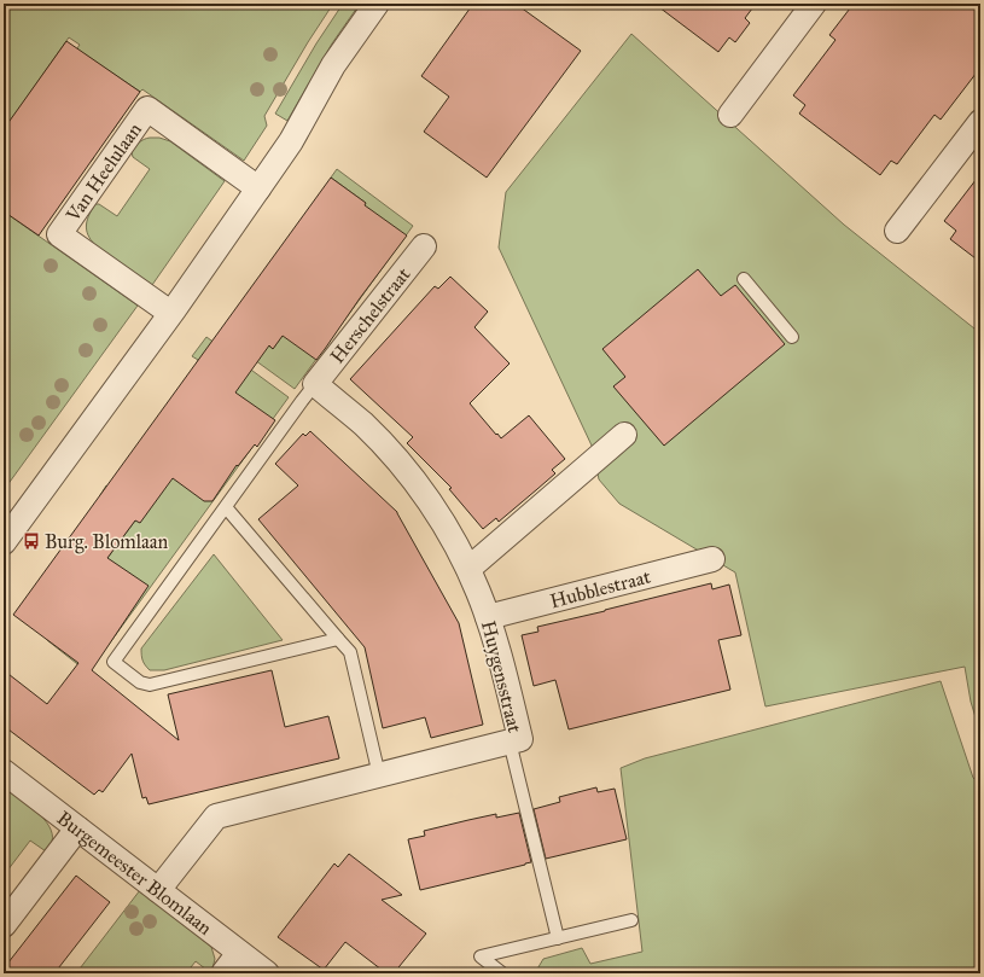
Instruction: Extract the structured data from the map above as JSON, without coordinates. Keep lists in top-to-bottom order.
{
  "streets": {
    "street": [
      "Van Heelulaan",
      "Herschelstraat",
      "Hubblestraat",
      "Huygensstraat",
      "Burgemeester Blomlaan"
    ]
  },
  "crossings": [
    ["Herschelstraat", "Huygensstraat"],
    ["Hubblestraat", "Huygensstraat"],
    ["Huygensstraat", "Burgemeester Blomlaan"]
  ],
  "places": {
    "bus stop": ["Burg. Blomlaan"]
  }
}
